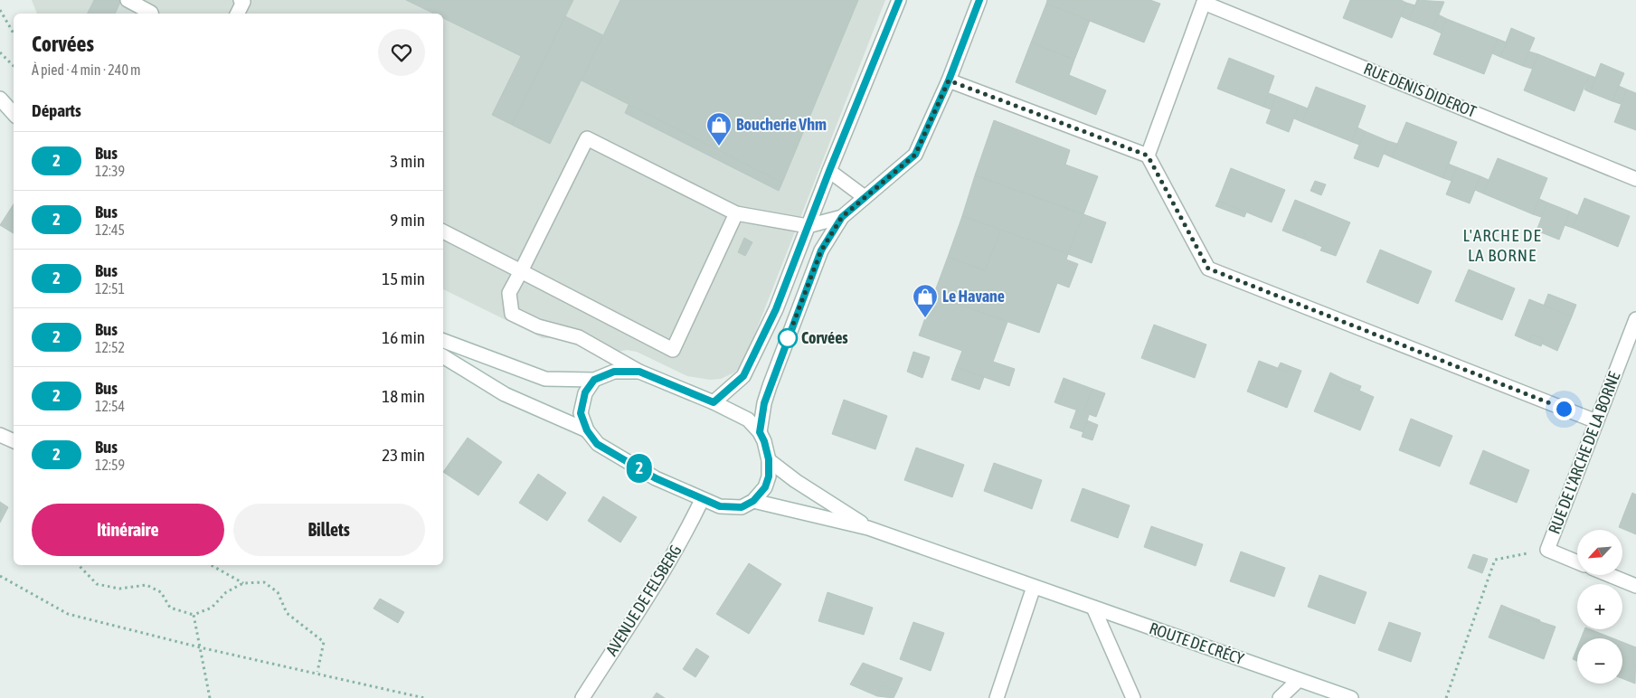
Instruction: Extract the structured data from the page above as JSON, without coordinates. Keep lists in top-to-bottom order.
{
  "streets": {
    "street": [
      "RUE DENIS DIDEROT",
      "RUE DE L'ARCHE DE LA BORNE",
      "AVENUE DE FELSBERG",
      "ROUTE DE CRÉCY"
    ]
  },
  "crossings": [
    ["AVENUE DE FELSBERG", "ROUTE DE CRÉCY"]
  ],
  "districts": ["L'ARCHE DE LA BORNE"],
  "places": {
    "shop": ["Boucherie Vhm", "Le Havane"],
    "other": ["Corvées"]
  },
  "lines": ["bus line 2"],
  "north": "bottom left",
  "page": {
    "on_map": "2",
    "heading": [
      ["Corvées", "À pied · 4 min · 240 m"],
      "Départs"
    ],
    "list": [
      {
        "mark": "2",
        "name": "Bus",
        "note": "12:39",
        "value": "3 min"
      },
      {
        "mark": "2",
        "name": "Bus",
        "note": "12:45",
        "value": "9 min"
      },
      {
        "mark": "2",
        "name": "Bus",
        "note": "12:51",
        "value": "15 min"
      },
      {
        "mark": "2",
        "name": "Bus",
        "note": "12:52",
        "value": "16 min"
      },
      {
        "mark": "2",
        "name": "Bus",
        "note": "12:54",
        "value": "18 min"
      },
      {
        "mark": "2",
        "name": "Bus",
        "note": "12:59",
        "value": "23 min"
      }
    ],
    "buttons": ["Itinéraire", "Billets"],
    "map_buttons": ["+", "−"]
  }
}
